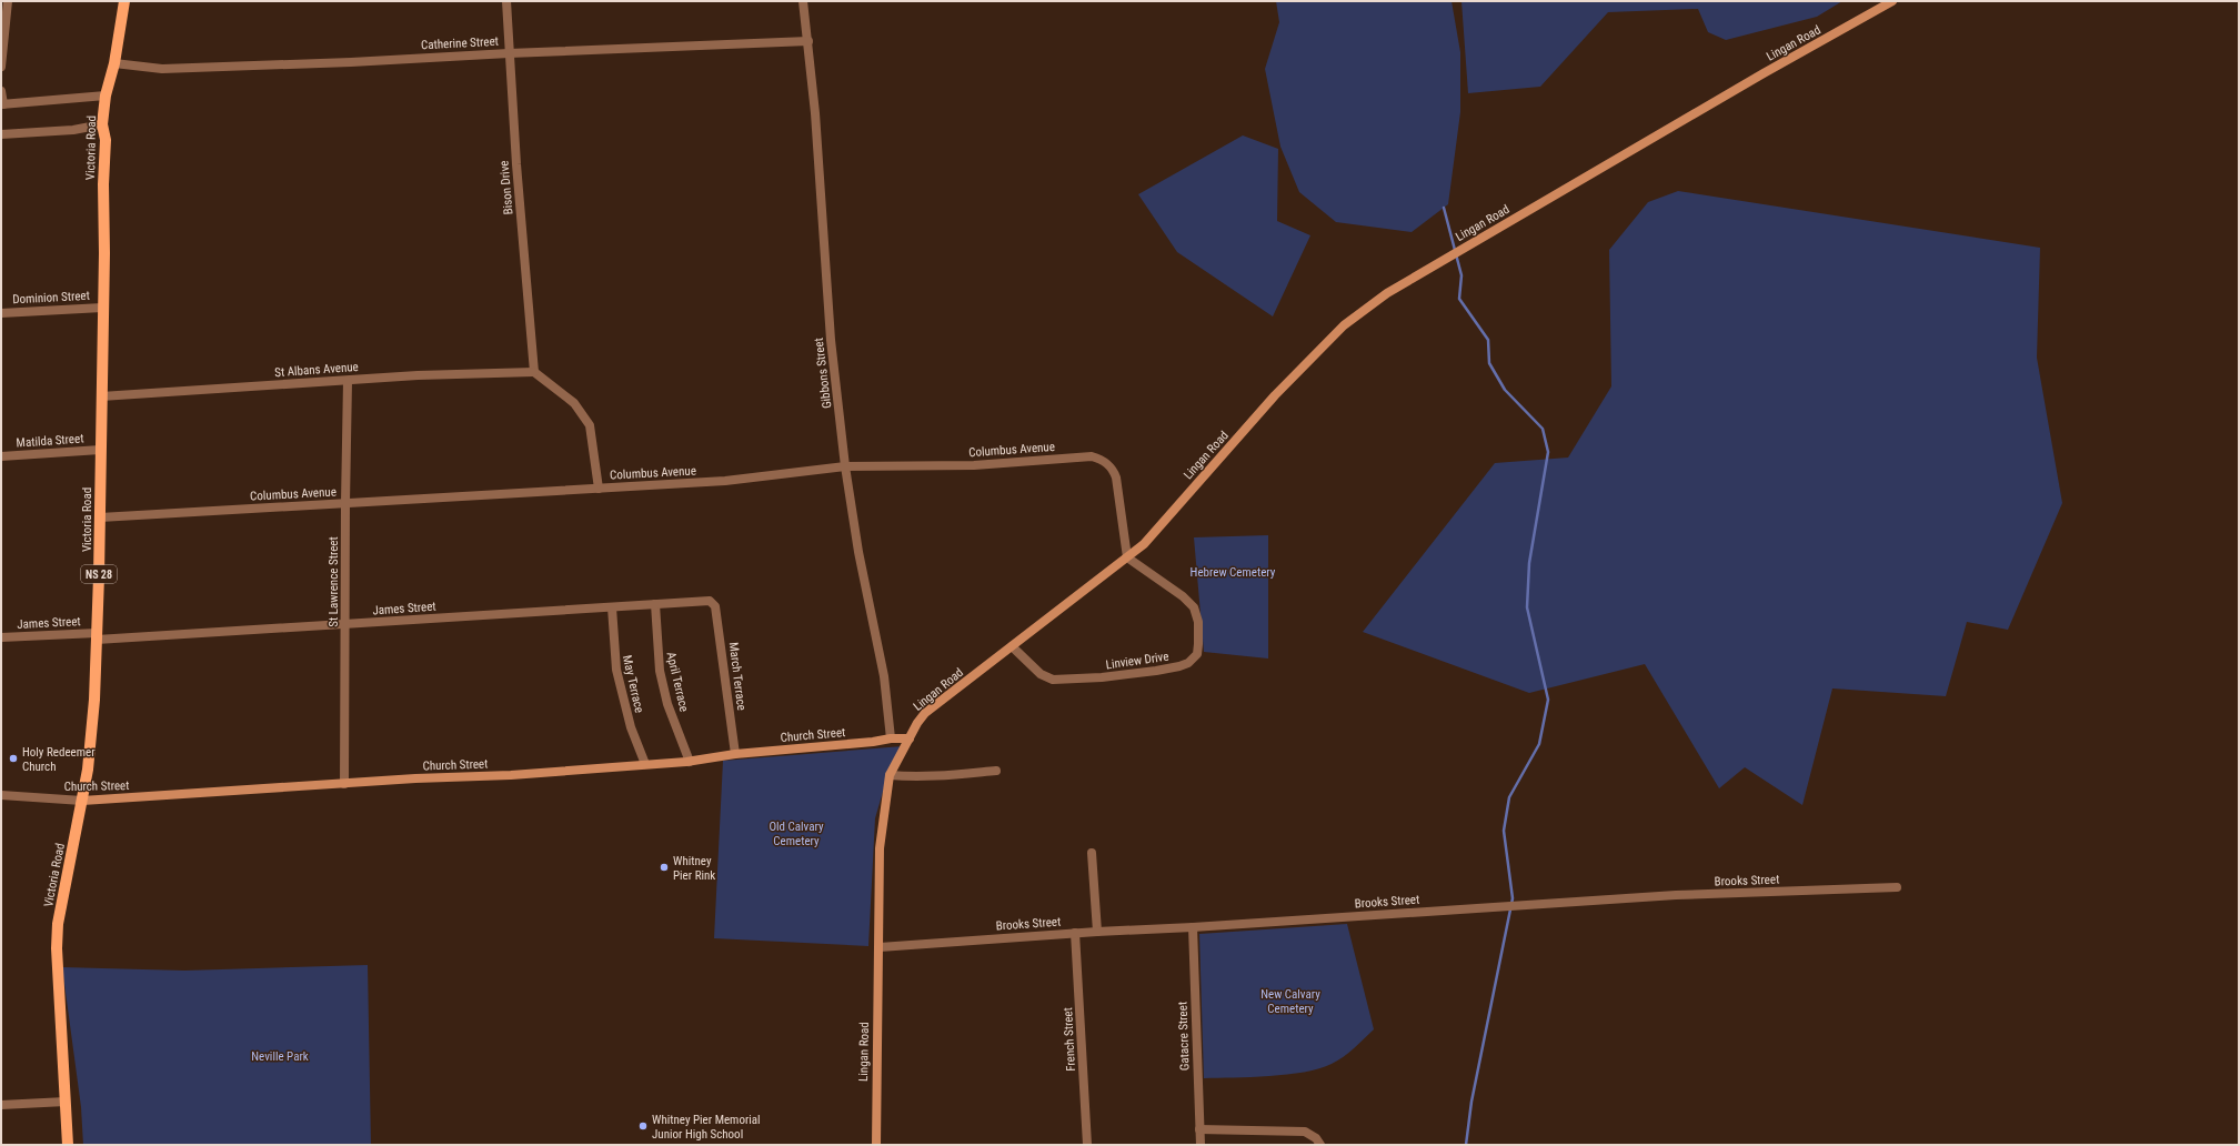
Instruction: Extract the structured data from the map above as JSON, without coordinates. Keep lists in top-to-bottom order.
{
  "streets": {
    "main road": ["Victoria Road", "NS 28"],
    "street": [
      "Catherine Street",
      "Lingan Road",
      "Bison Drive",
      "Dominion Street",
      "St Albans Avenue",
      "Gibbons Street",
      "Matilda Street",
      "Columbus Avenue",
      "St Lawrence Street",
      "James Street",
      "Linview Drive",
      "March Terrace",
      "April Terrace",
      "May Terrace",
      "Church Street",
      "Brooks Street",
      "Gatacre Street",
      "French Street"
    ]
  },
  "crossings": [
    ["Catherine Street", "Victoria Road"],
    ["Catherine Street", "Bison Drive"],
    ["Catherine Street", "Gibbons Street"],
    ["Lingan Road", "Columbus Avenue"],
    ["Lingan Road", "Linview Drive"],
    ["Lingan Road", "Church Street"],
    ["Lingan Road", "Brooks Street"],
    ["Victoria Road", "Dominion Street"],
    ["Victoria Road", "St Albans Avenue"],
    ["Victoria Road", "Matilda Street"],
    ["Victoria Road", "Columbus Avenue"],
    ["Victoria Road", "James Street"],
    ["Victoria Road", "Church Street"],
    ["Bison Drive", "St Albans Avenue"],
    ["St Albans Avenue", "St Lawrence Street"],
    ["Gibbons Street", "Columbus Avenue"],
    ["Gibbons Street", "Church Street"],
    ["Columbus Avenue", "St Lawrence Street"],
    ["Columbus Avenue", "Linview Drive"],
    ["St Lawrence Street", "James Street"],
    ["St Lawrence Street", "Church Street"],
    ["James Street", "March Terrace"],
    ["James Street", "April Terrace"],
    ["James Street", "May Terrace"],
    ["March Terrace", "Church Street"],
    ["April Terrace", "Church Street"],
    ["May Terrace", "Church Street"],
    ["Brooks Street", "Gatacre Street"],
    ["Brooks Street", "French Street"]
  ],
  "parks": [
    "Hebrew Cemetery",
    "Old Calvary Cemetery",
    "New Calvary Cemetery",
    "Neville Park"
  ],
  "places": ["Holy Redeemer Church", "Whitney Pier Rink", "Whitney Pier Memorial Junior High School"]
}
